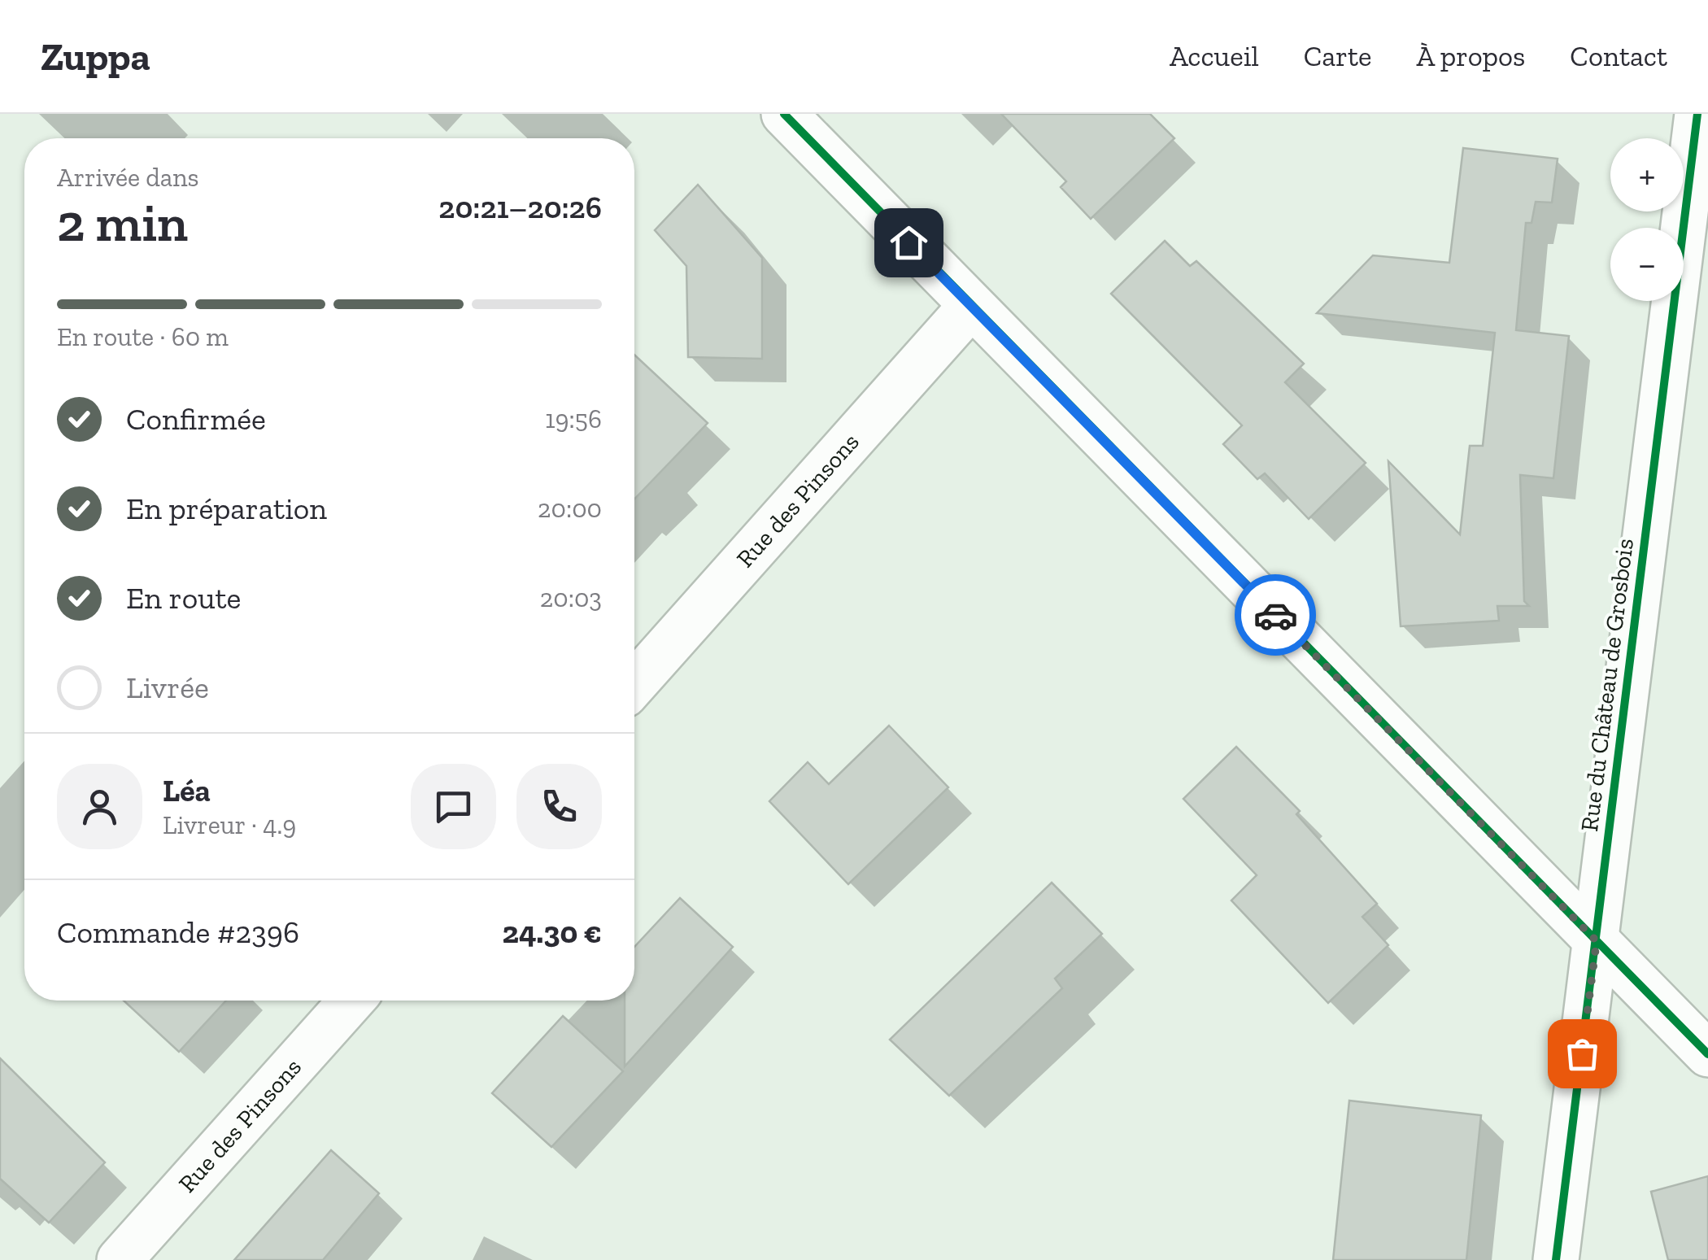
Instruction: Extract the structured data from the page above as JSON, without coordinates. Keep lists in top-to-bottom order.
{
  "streets": {
    "street": ["Rue des Pinsons", "Rue du Château de Grosbois"]
  },
  "page": {
    "header": "Zuppa",
    "nav": [
      "Accueil",
      "Carte",
      "À propos",
      "Contact"
    ],
    "map_buttons": ["+", "−"],
    "heading": ["2 min", "Arrivée dans", "20:21–20:26"],
    "panel": [
      "Léa",
      "Livreur · 4.9",
      "Commande #2396",
      "24.30 €"
    ],
    "bar": "En route · 60 m",
    "list": [
      ["Confirmée", "19:56"],
      ["En préparation", "20:00"],
      ["En route", "20:03"],
      "Livrée"
    ]
  }
}
